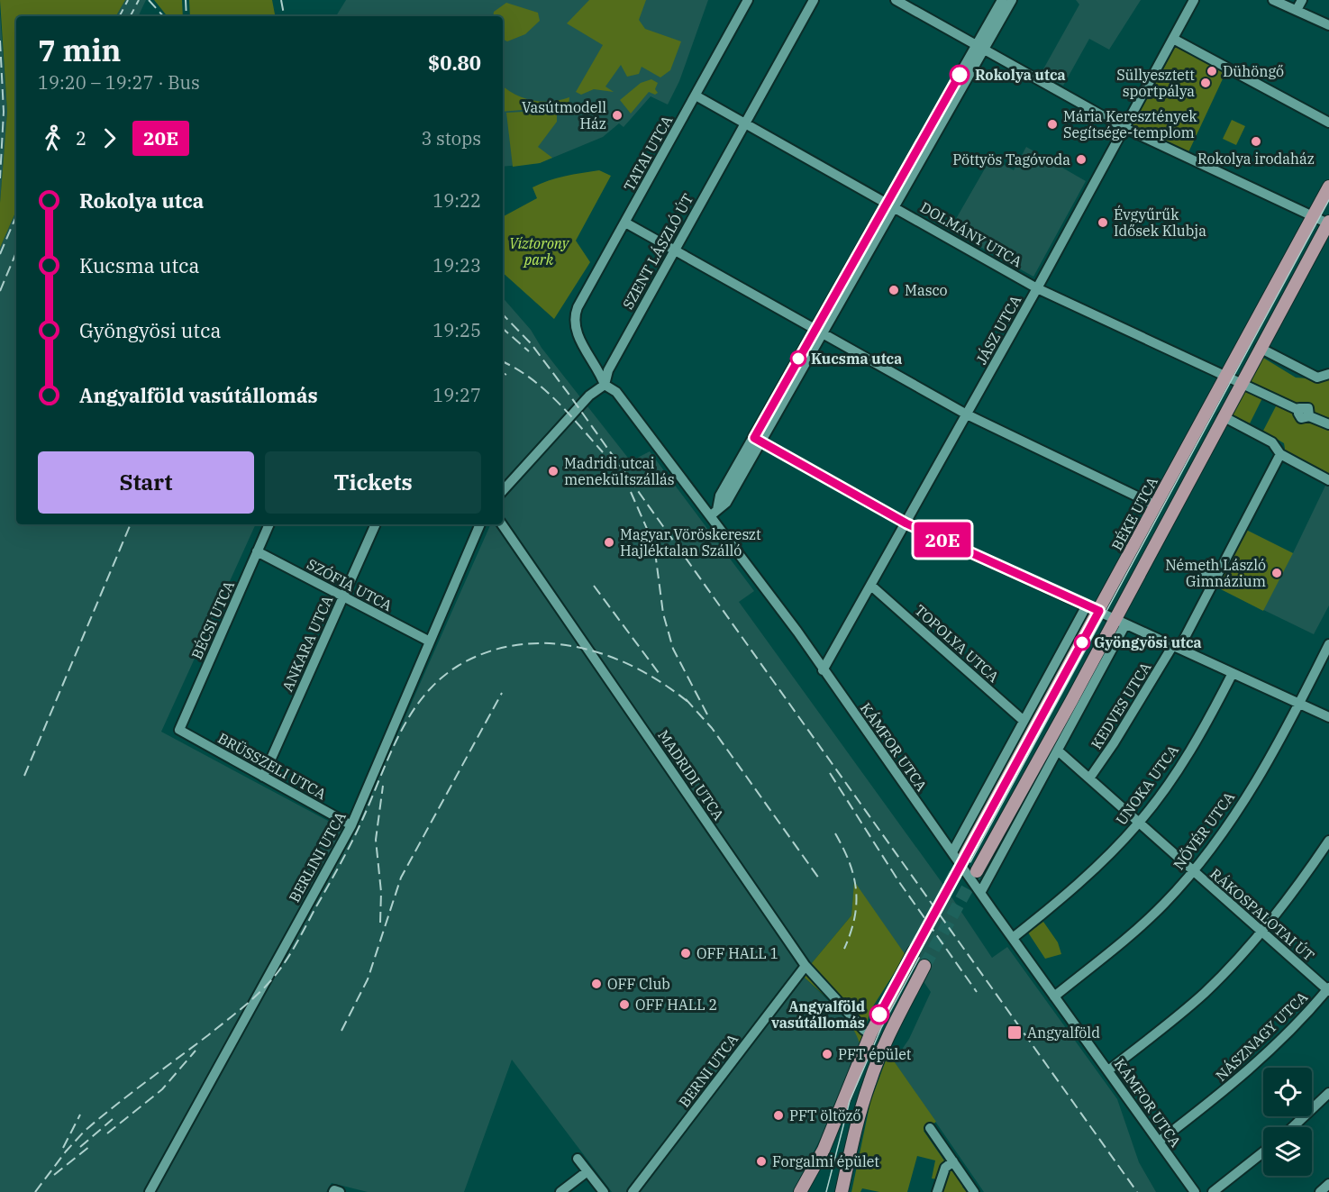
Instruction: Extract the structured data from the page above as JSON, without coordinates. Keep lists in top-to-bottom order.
{
  "streets": {
    "main road": ["BÉKE UTCA"],
    "street": [
      "TATAI UTCA",
      "DOLMÁNY UTCA",
      "SZENT LÁSZLÓ ÚT",
      "JÁSZ UTCA",
      "SZÓFIA UTCA",
      "BÉCSI UTCA",
      "ANKARA UTCA",
      "TOPOLYA UTCA",
      "KEDVES UTCA",
      "KÁMFOR UTCA",
      "BRÜSSZELI UTCA",
      "MADRIDI UTCA",
      "UNOKA UTCA",
      "NŐVÉR UTCA",
      "BERLINI UTCA",
      "RÁKOSPALOTAI ÚT",
      "NÁSZNAGY UTCA",
      "BERNI UTCA"
    ]
  },
  "crossings": [
    ["TATAI UTCA", "DOLMÁNY UTCA"],
    ["TATAI UTCA", "KÁMFOR UTCA"],
    ["DOLMÁNY UTCA", "SZENT LÁSZLÓ ÚT"],
    ["DOLMÁNY UTCA", "JÁSZ UTCA"],
    ["DOLMÁNY UTCA", "BÉKE UTCA"],
    ["SZENT LÁSZLÓ ÚT", "KÁMFOR UTCA"],
    ["JÁSZ UTCA", "TOPOLYA UTCA"],
    ["JÁSZ UTCA", "KÁMFOR UTCA"],
    ["SZÓFIA UTCA", "BÉCSI UTCA"],
    ["SZÓFIA UTCA", "ANKARA UTCA"],
    ["SZÓFIA UTCA", "BERLINI UTCA"],
    ["BÉCSI UTCA", "BRÜSSZELI UTCA"],
    ["ANKARA UTCA", "BRÜSSZELI UTCA"],
    ["KEDVES UTCA", "RÁKOSPALOTAI ÚT"],
    ["KÁMFOR UTCA", "UNOKA UTCA"],
    ["KÁMFOR UTCA", "NŐVÉR UTCA"],
    ["KÁMFOR UTCA", "NÁSZNAGY UTCA"],
    ["BRÜSSZELI UTCA", "BERLINI UTCA"],
    ["MADRIDI UTCA", "BERNI UTCA"],
    ["UNOKA UTCA", "RÁKOSPALOTAI ÚT"],
    ["NŐVÉR UTCA", "RÁKOSPALOTAI ÚT"],
    ["RÁKOSPALOTAI ÚT", "NÁSZNAGY UTCA"]
  ],
  "parks": ["Víztorony park"],
  "places": {
    "other": [
      "Dühöngő",
      "Rokolya utca",
      "Süllyesztett sportpálya",
      "Vasútmodell Ház",
      "Mária Keresztények Segítsége-templom",
      "Rokolya irodaház",
      "Pöttyös Tagóvoda",
      "Évgyűrűk Idősek Klubja",
      "Masco",
      "Kucsma utca",
      "Madridi utcai menekültszállás",
      "Magyar Vöröskereszt Hajléktalan Szálló",
      "Németh László Gimnázium",
      "Gyöngyösi utca",
      "OFF HALL 1",
      "OFF Club",
      "OFF HALL 2",
      "Angyalföld vasútállomás",
      "PFT épület",
      "PFT öltöző",
      "Forgalmi épület"
    ],
    "transit": ["Angyalföld"]
  },
  "lines": ["bus line 20E"],
  "page": {
    "on_map": "20E",
    "heading": ["7 min", "19:20 – 19:27 · Bus", "$0.80"],
    "legs": ["2", "20E", "3 stops"],
    "list": [
      {
        "name": "Rokolya utca",
        "value": "19:22"
      },
      {
        "name": "Kucsma utca",
        "value": "19:23"
      },
      {
        "name": "Gyöngyösi utca",
        "value": "19:25"
      },
      {
        "name": "Angyalföld vasútállomás",
        "value": "19:27"
      }
    ],
    "buttons": ["Start", "Tickets"]
  }
}
